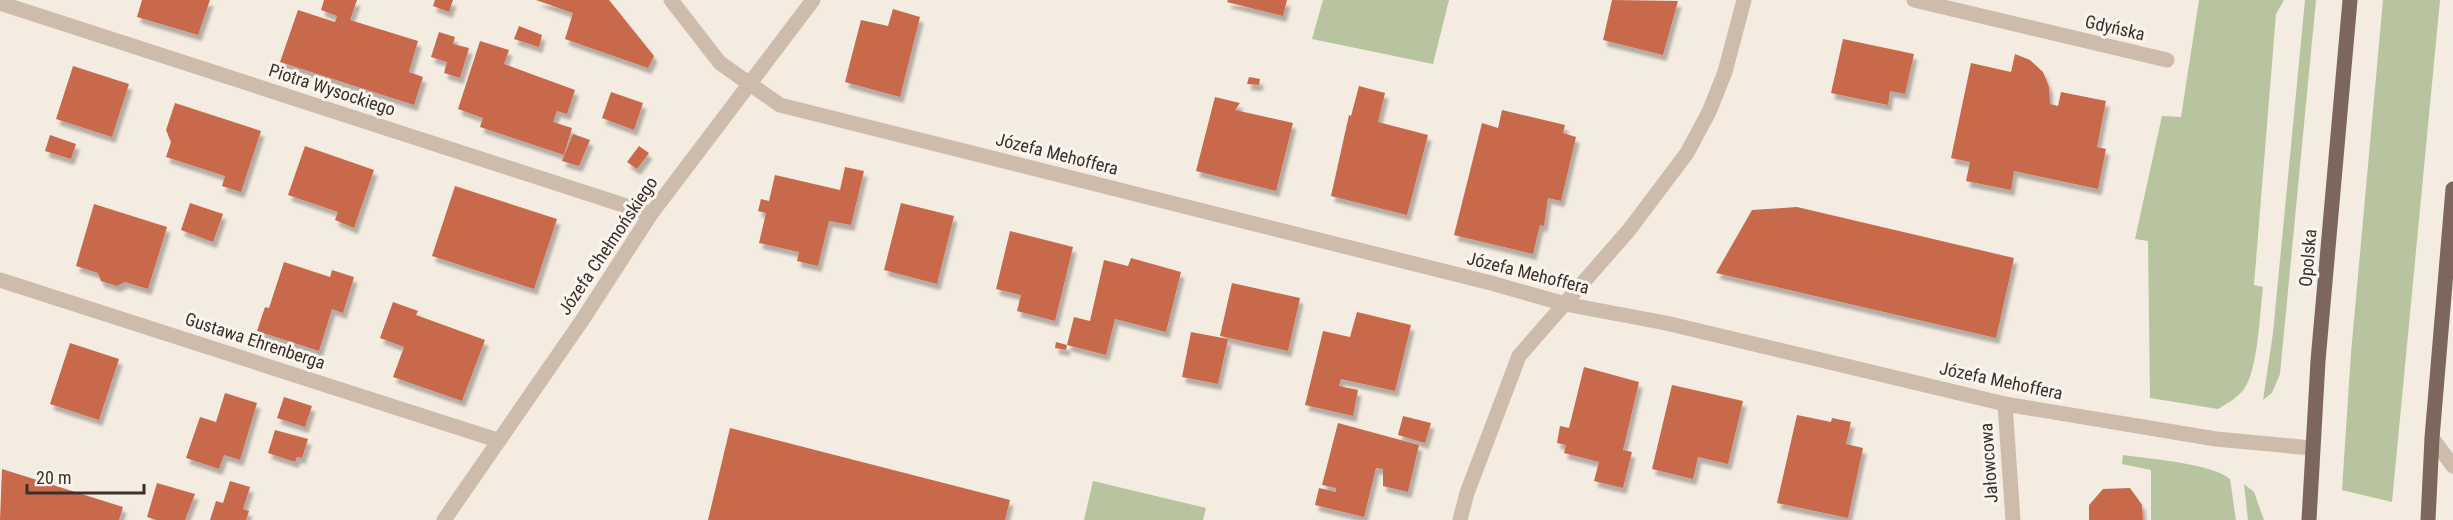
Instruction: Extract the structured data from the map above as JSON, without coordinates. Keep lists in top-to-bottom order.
{
  "streets": {
    "main road": ["Opolska"],
    "street": [
      "Gdyńska",
      "Piotra Wysockiego",
      "Józefa Mehoffera",
      "Józefa Chełmońskiego",
      "Gustawa Ehrenberga",
      "Jałowcowa"
    ]
  },
  "crossings": [
    ["Piotra Wysockiego", "Józefa Chełmońskiego"],
    ["Józefa Mehoffera", "Józefa Chełmońskiego"],
    ["Józefa Mehoffera", "Opolska"],
    ["Józefa Mehoffera", "Jałowcowa"],
    ["Józefa Chełmońskiego", "Gustawa Ehrenberga"]
  ],
  "scale_bar": "20 m"
}
